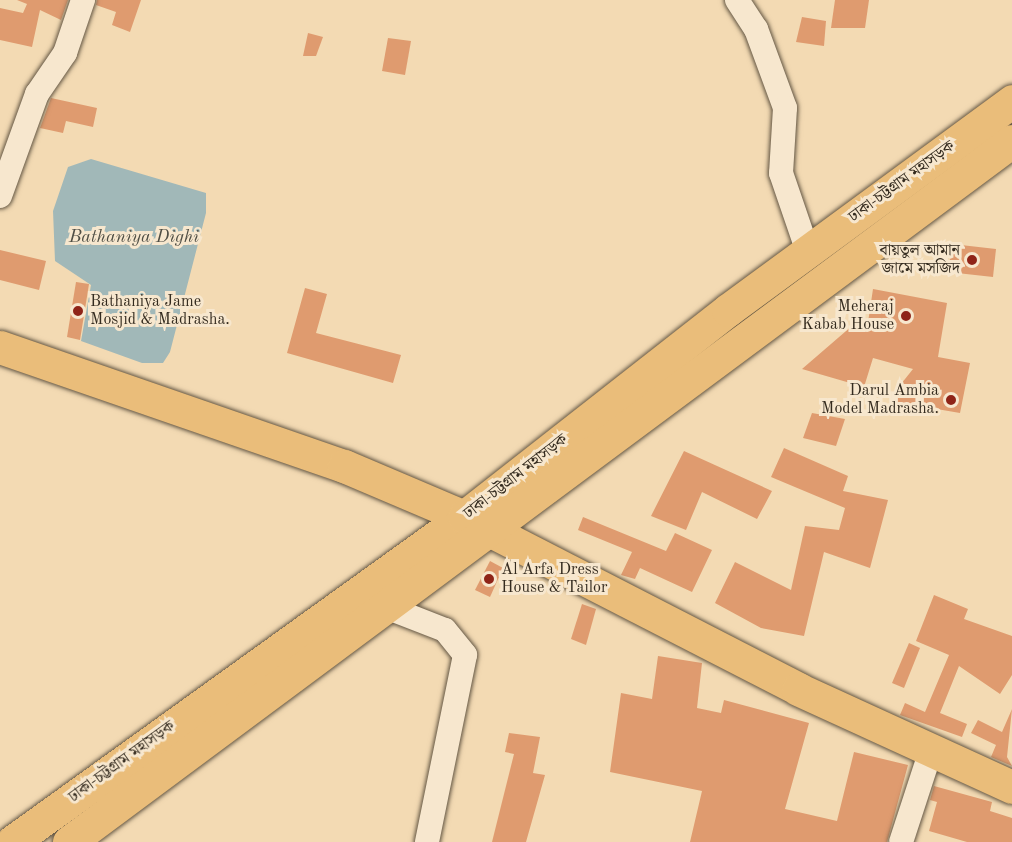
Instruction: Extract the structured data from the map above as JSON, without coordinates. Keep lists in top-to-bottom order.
{
  "streets": {
    "highway": ["ঢাকা-চট্টগ্রাম মহাসড়ক"]
  },
  "water": ["Bathaniya Dighi"],
  "places": [
    "বায়তুল আমান জামে মসজিদ",
    "Bathaniya Jame Mosjid & Madrasha.",
    "Meheraj Kabab House",
    "Darul Ambia Model Madrasha.",
    "Al Arfa Dress House & Tailor"
  ]
}
